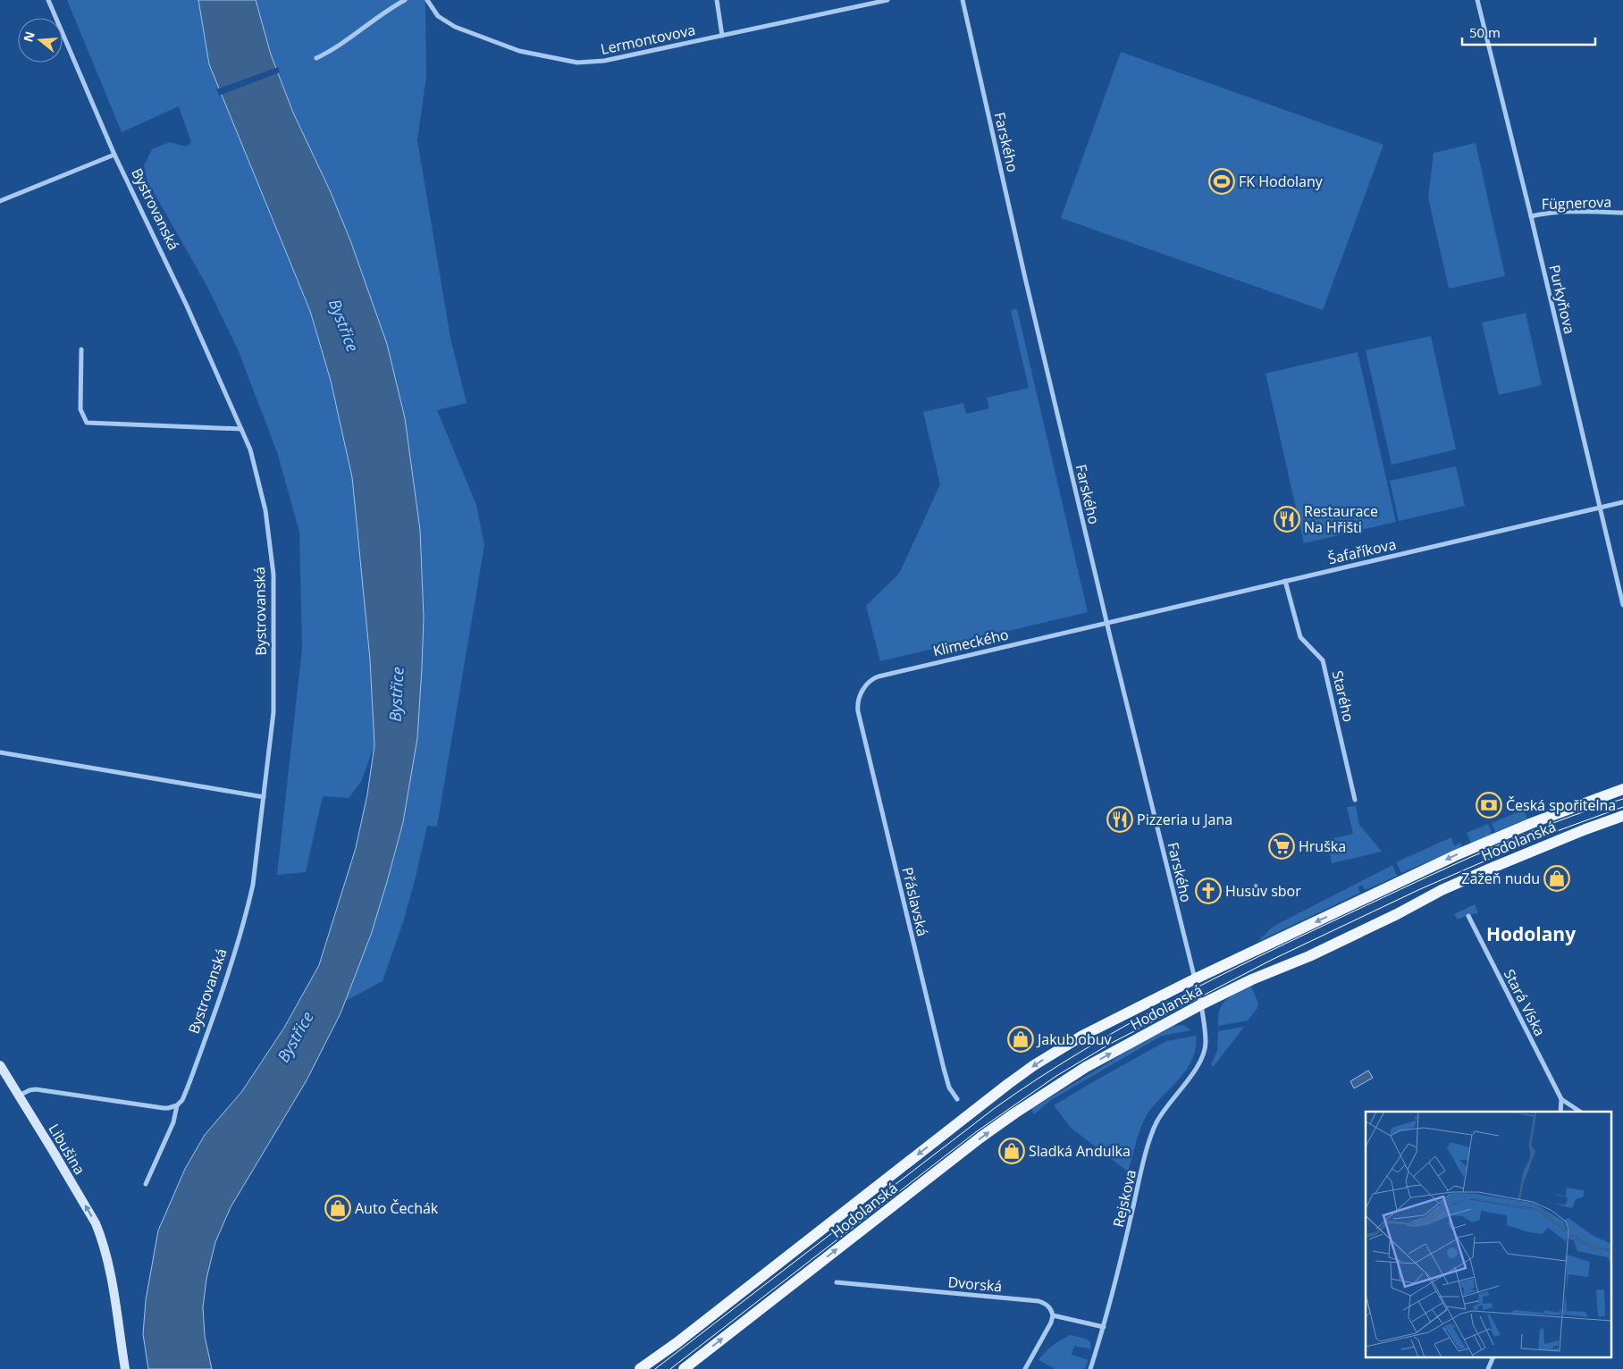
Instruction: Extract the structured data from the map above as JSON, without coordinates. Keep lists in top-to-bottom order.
{
  "streets": {
    "main road": ["Hodolanská"],
    "street": [
      "Lermontovova",
      "Farského",
      "Fügnerova",
      "Bystrovanská",
      "Purkyňova",
      "Šafaříkova",
      "Klimeckého",
      "Starého",
      "Přáslavská",
      "Stará Víska",
      "Libušina",
      "Rejskova",
      "Dvorská"
    ]
  },
  "crossings": [
    ["Farského", "Šafaříkova"],
    ["Farského", "Klimeckého"],
    ["Farského", "Rejskova"],
    ["Fügnerova", "Purkyňova"],
    ["Purkyňova", "Šafaříkova"],
    ["Šafaříkova", "Klimeckého"],
    ["Šafaříkova", "Starého"],
    ["Klimeckého", "Přáslavská"],
    ["Hodolanská", "Rejskova"]
  ],
  "one_way": ["Libušina"],
  "districts": ["Hodolany"],
  "water": ["Bystřice"],
  "places": {
    "sports": ["FK Hodolany"],
    "restaurant": ["Restaurace Na Hřišti", "Pizzeria u Jana"],
    "bank": ["Česká spořitelna"],
    "supermarket": ["Hruška"],
    "shop": [
      "Zažeň nudu",
      "Jakub obuv",
      "Sladká Andulka",
      "Auto Čechák"
    ],
    "church": ["Husův sbor"]
  },
  "scale_bar": "50 m",
  "north": "left"
}
